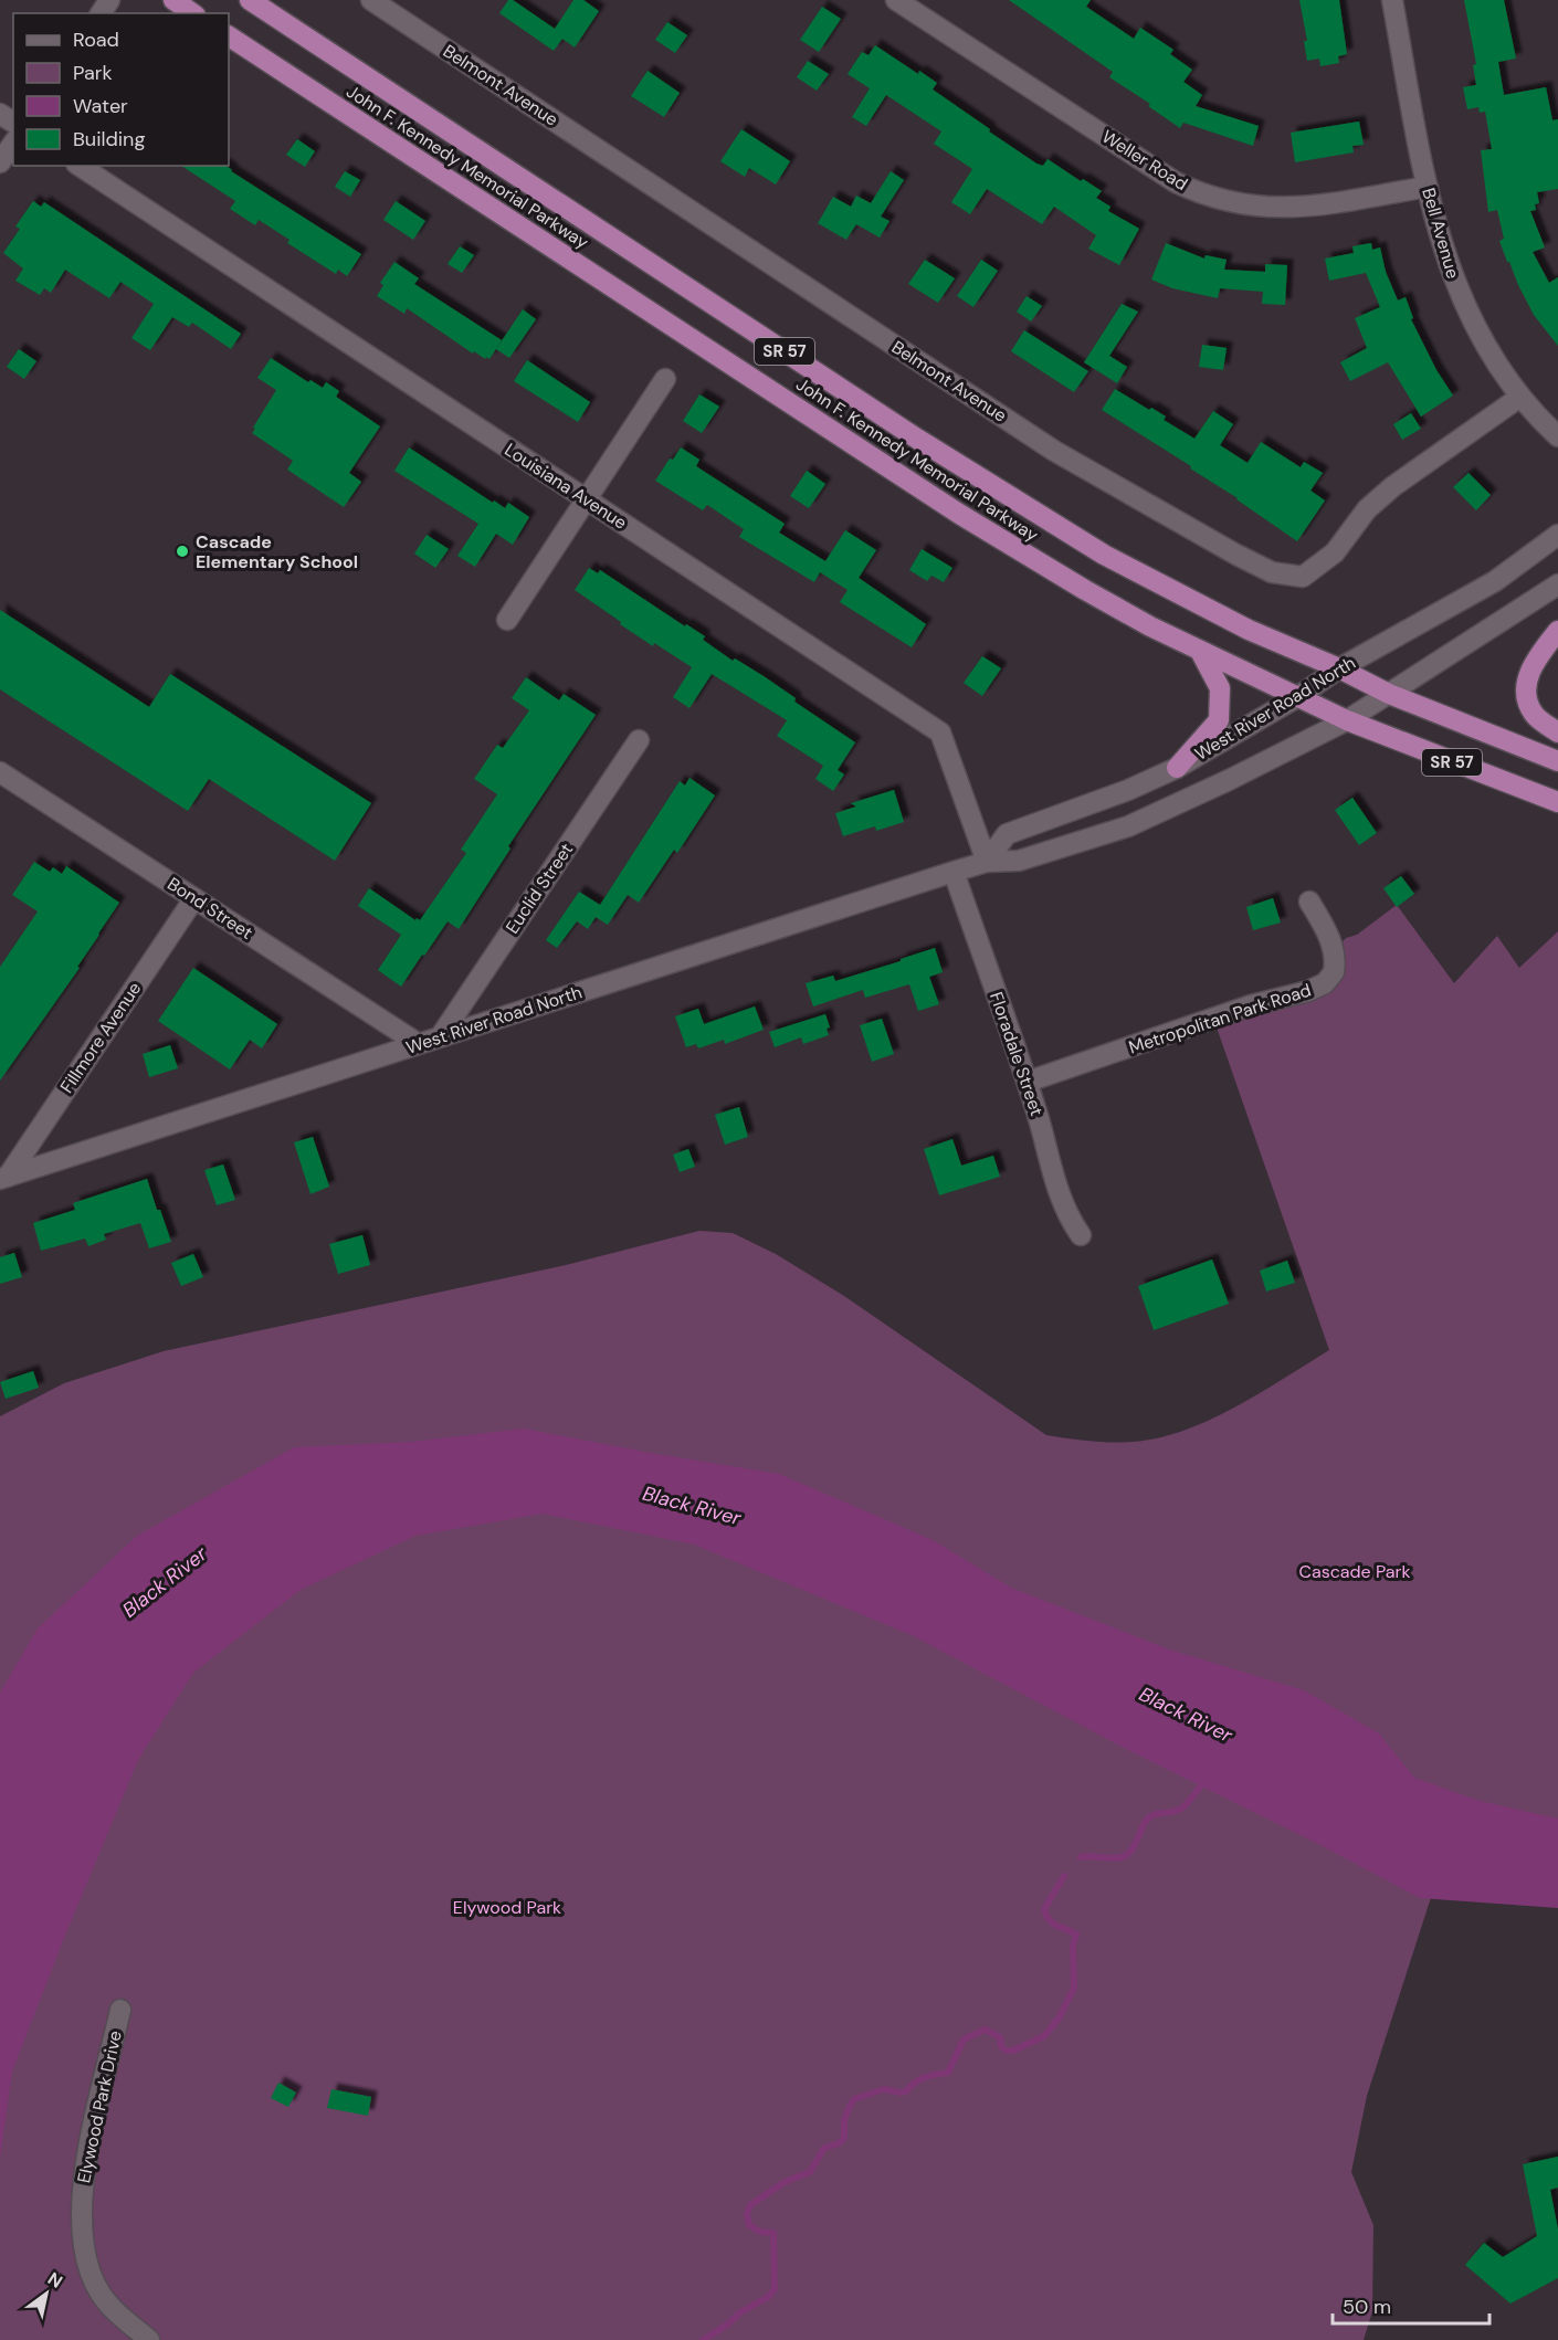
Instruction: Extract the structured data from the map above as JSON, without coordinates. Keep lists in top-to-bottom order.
{
  "streets": {
    "highway": ["John F. Kennedy Memorial Parkway", "SR 57"],
    "street": [
      "Belmont Avenue",
      "Weller Road",
      "Bell Avenue",
      "Louisiana Avenue",
      "West River Road North",
      "Euclid Street",
      "Bond Street",
      "Metropolitan Park Road",
      "Fillmore Avenue",
      "Floradale Street",
      "Elywood Park Drive"
    ]
  },
  "crossings": [
    ["Belmont Avenue", "Bell Avenue"],
    ["Weller Road", "Bell Avenue"],
    ["John F. Kennedy Memorial Parkway", "West River Road North"],
    ["Louisiana Avenue", "West River Road North"],
    ["West River Road North", "Euclid Street"],
    ["West River Road North", "Bond Street"],
    ["West River Road North", "Fillmore Avenue"],
    ["West River Road North", "Floradale Street"],
    ["Bond Street", "Fillmore Avenue"],
    ["Metropolitan Park Road", "Floradale Street"]
  ],
  "water": ["Black River"],
  "parks": ["Cascade Park", "Elywood Park"],
  "places": ["Cascade Elementary School"],
  "legend": [
    "Road",
    "Park",
    "Water",
    "Building"
  ],
  "scale_bar": "50 m",
  "north": "top right"
}
